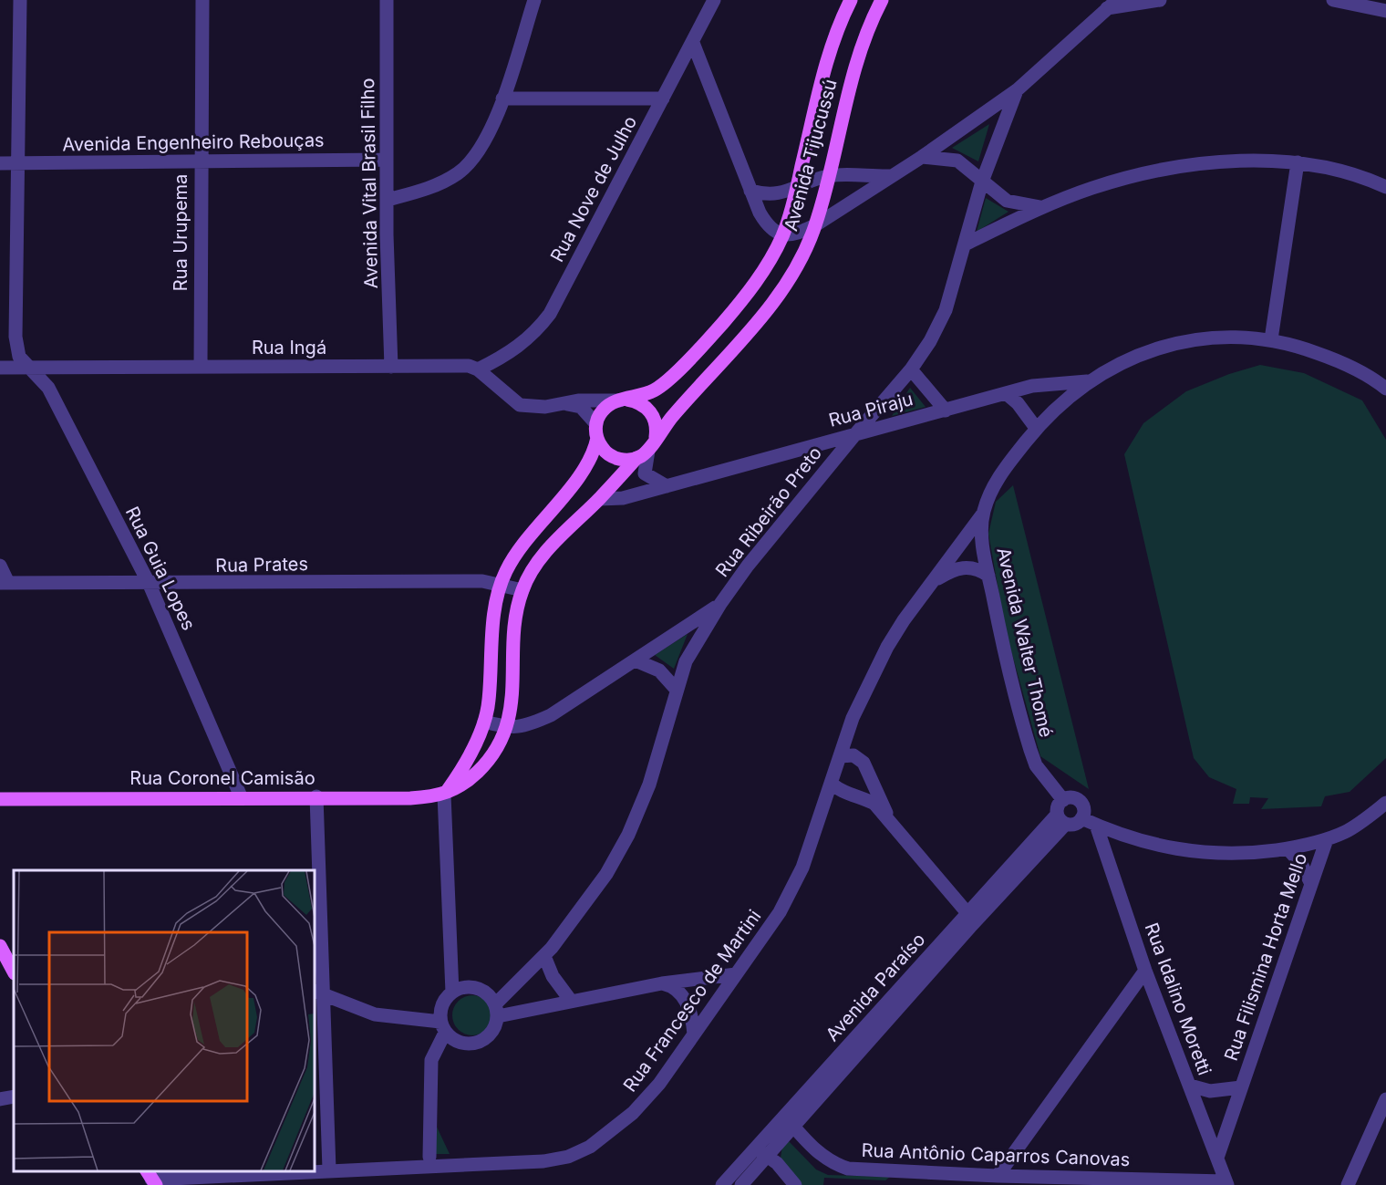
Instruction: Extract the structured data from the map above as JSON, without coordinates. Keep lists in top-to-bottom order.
{
  "streets": {
    "main road": ["Avenida Tijucussú", "Rua Coronel Camisão"],
    "street": [
      "Avenida Engenheiro Rebouças",
      "Avenida Vital Brasil Filho",
      "Rua Nove de Julho",
      "Rua Urupema",
      "Rua Ingá",
      "Rua Piraju",
      "Rua Ribeirão Preto",
      "Rua Prates",
      "Rua Guia Lopes",
      "Avenida Walter Thomé",
      "Rua Filismina Horta Mello",
      "Avenida Paraíso",
      "Rua Idalino Moretti",
      "Rua Francesco de Martini",
      "Rua Antônio Caparros Canovas"
    ]
  },
  "crossings": [
    ["Avenida Engenheiro Rebouças", "Avenida Vital Brasil Filho"],
    ["Avenida Engenheiro Rebouças", "Rua Urupema"],
    ["Avenida Tijucussú", "Rua Piraju"],
    ["Avenida Tijucussú", "Rua Prates"],
    ["Avenida Tijucussú", "Rua Coronel Camisão"],
    ["Avenida Vital Brasil Filho", "Rua Ingá"],
    ["Rua Nove de Julho", "Rua Ingá"],
    ["Rua Urupema", "Rua Ingá"],
    ["Rua Ingá", "Rua Guia Lopes"],
    ["Rua Piraju", "Rua Ribeirão Preto"],
    ["Rua Piraju", "Avenida Walter Thomé"],
    ["Rua Prates", "Rua Guia Lopes"],
    ["Rua Guia Lopes", "Rua Coronel Camisão"],
    ["Avenida Walter Thomé", "Avenida Paraíso"],
    ["Avenida Walter Thomé", "Rua Francesco de Martini"],
    ["Rua Filismina Horta Mello", "Rua Idalino Moretti"],
    ["Avenida Paraíso", "Rua Antônio Caparros Canovas"],
    ["Rua Idalino Moretti", "Rua Antônio Caparros Canovas"]
  ]
}
